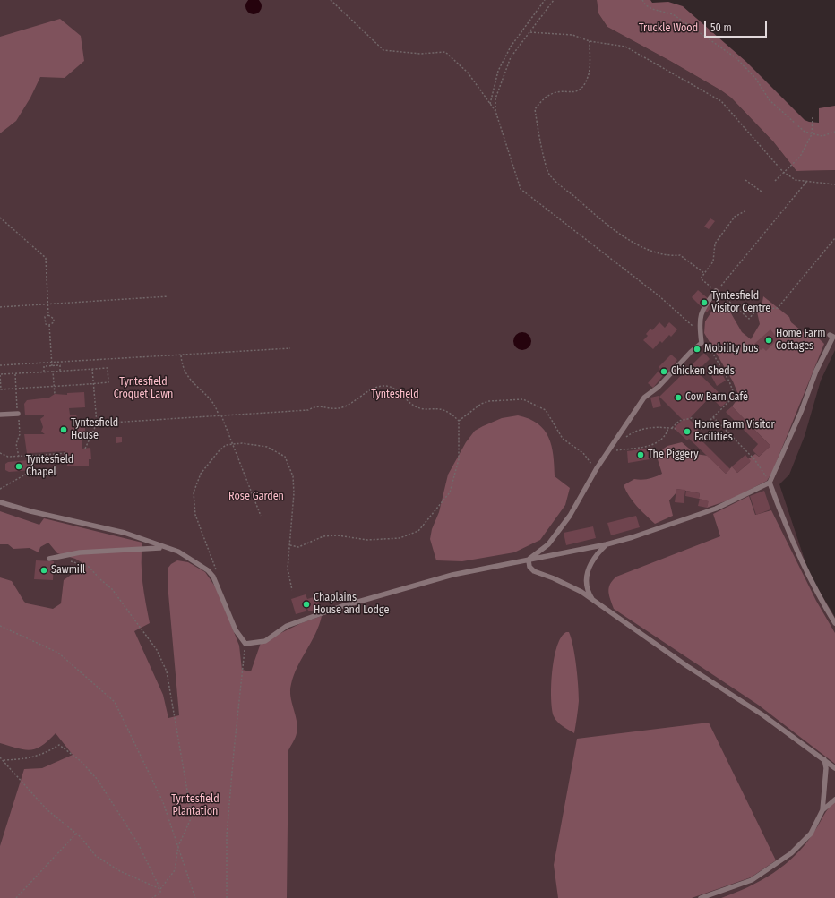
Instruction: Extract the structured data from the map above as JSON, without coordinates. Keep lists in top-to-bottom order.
{
  "parks": [
    "Truckle Wood",
    "Tyntesfield Croquet Lawn",
    "Tyntesfield",
    "Rose Garden",
    "Tyntesfield Plantation"
  ],
  "places": [
    "Tyntesfield Visitor Centre",
    "Home Farm Cottages",
    "Mobility bus",
    "Chicken Sheds",
    "Cow Barn Café",
    "Tyntesfield House",
    "Home Farm Visitor Facilities",
    "The Piggery",
    "Tyntesfield Chapel",
    "Sawmill",
    "Chaplains House and Lodge"
  ],
  "scale_bar": "50 m"
}
